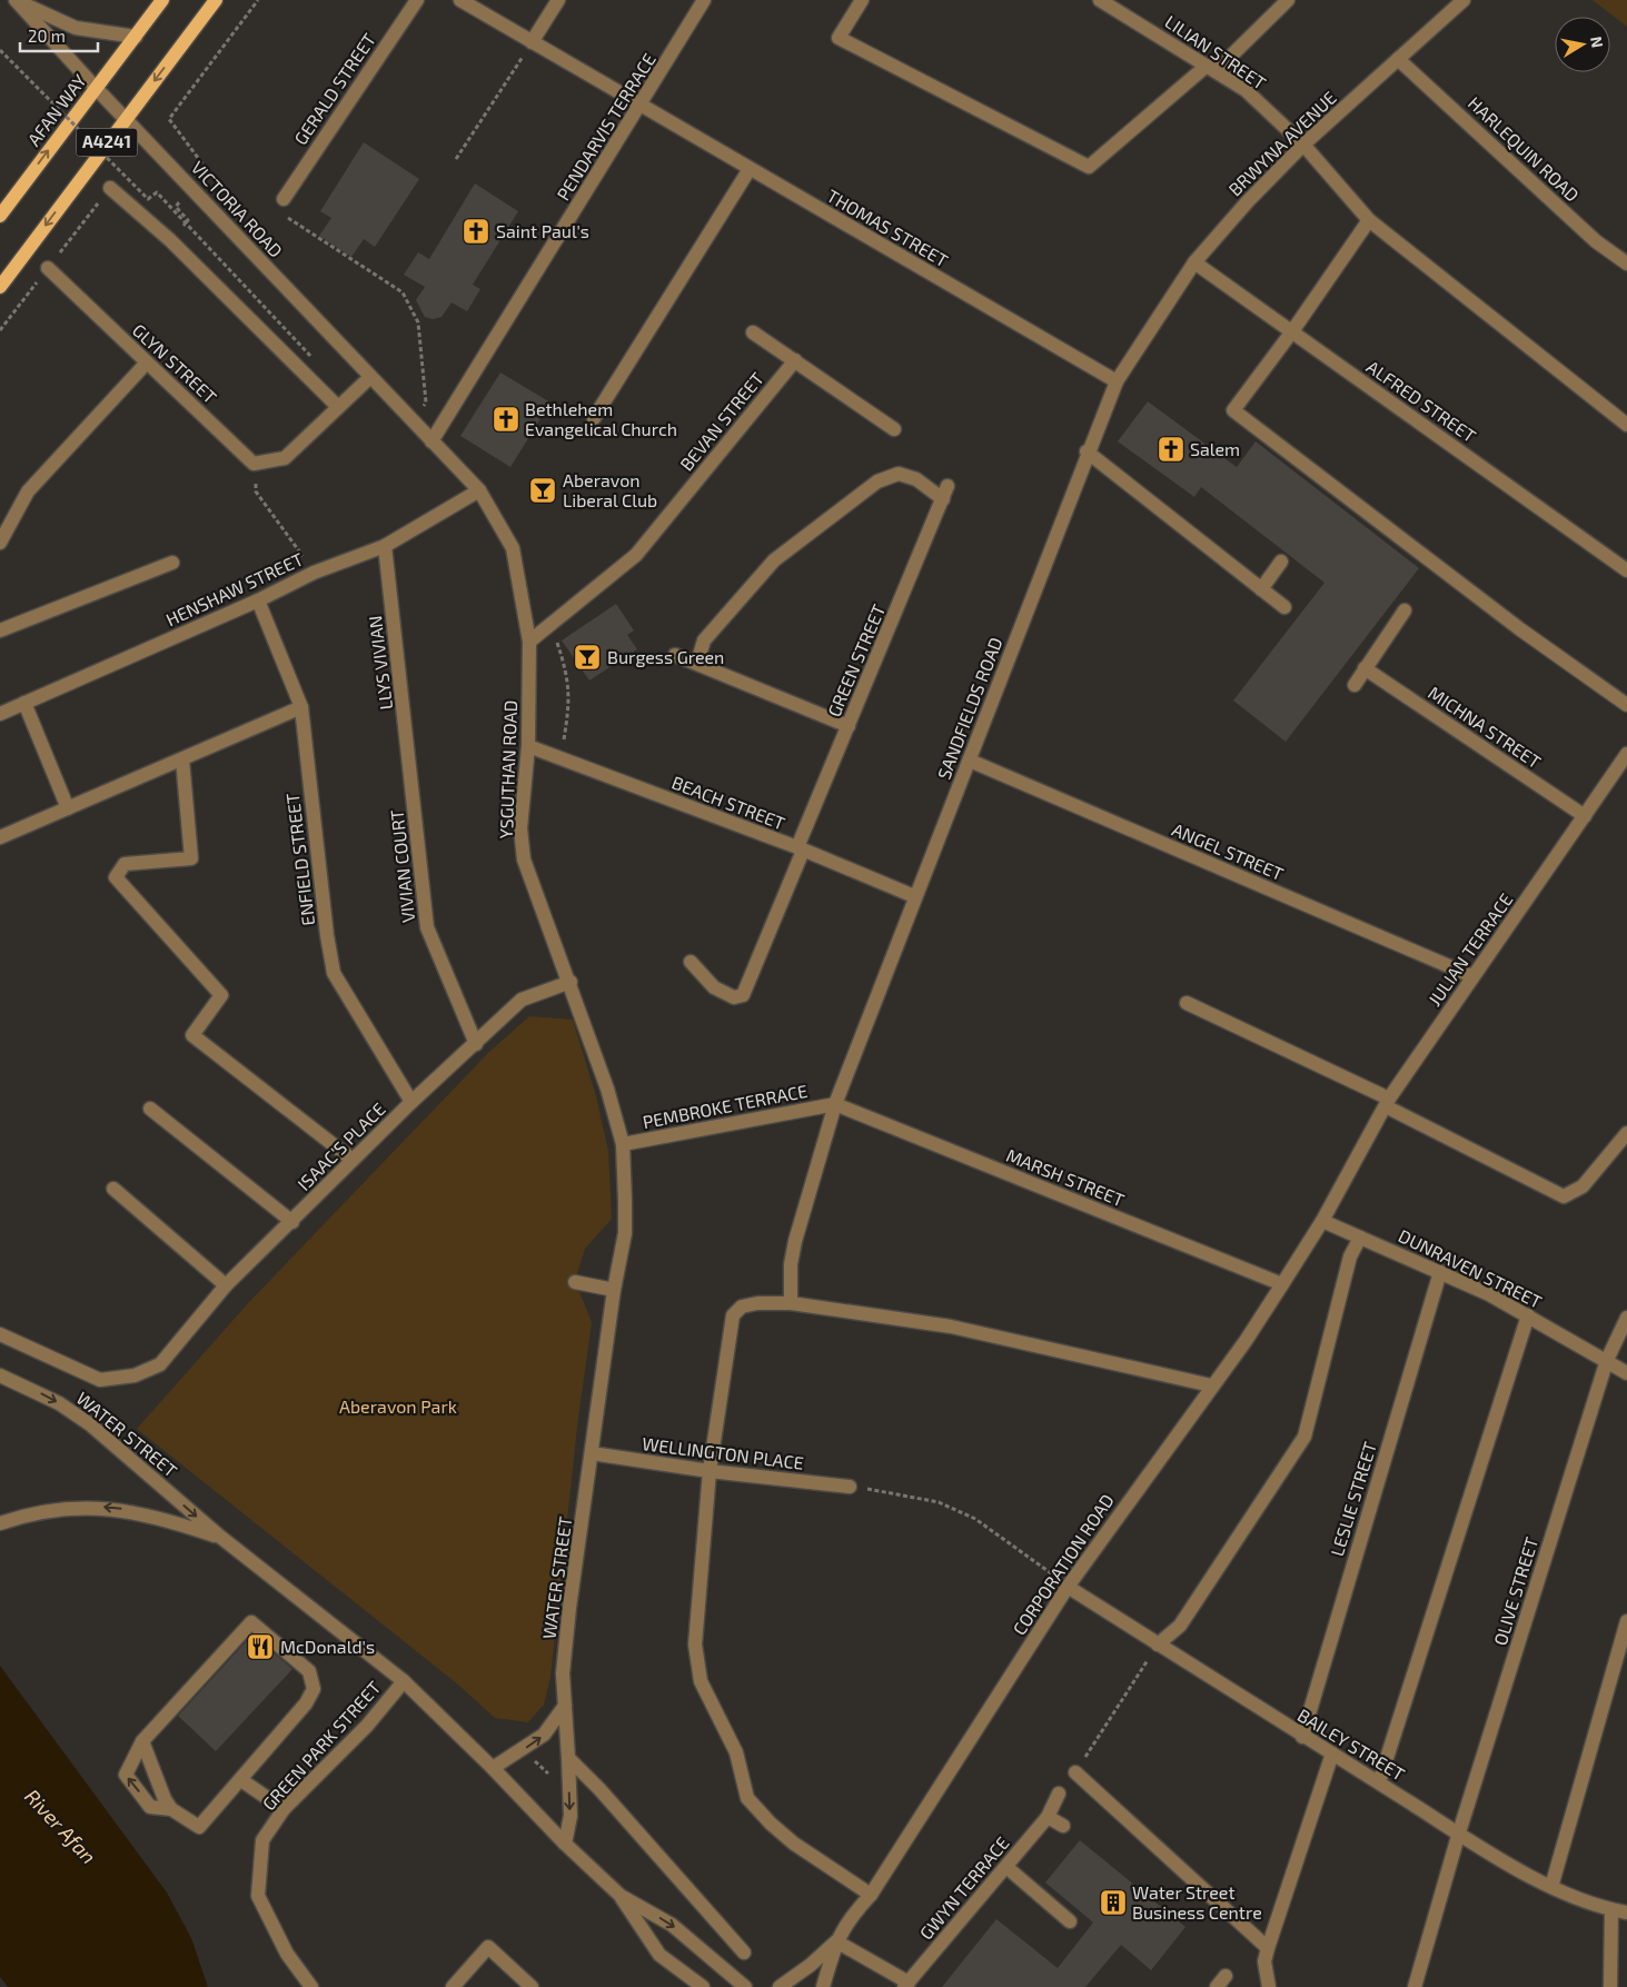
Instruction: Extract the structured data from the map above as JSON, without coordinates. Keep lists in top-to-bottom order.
{
  "streets": {
    "main road": ["AFAN WAY", "A4241"],
    "street": [
      "LILIAN STREET",
      "GERALD STREET",
      "PENDARVIS TERRACE",
      "BRWYNA AVENUE",
      "HARLEQUIN ROAD",
      "VICTORIA ROAD",
      "THOMAS STREET",
      "GLYN STREET",
      "ALFRED STREET",
      "BEVAN STREET",
      "HENSHAW STREET",
      "GREEN STREET",
      "LLYS VIVIAN",
      "SANDFIELDS ROAD",
      "MICHNA STREET",
      "YSGUTHAN ROAD",
      "BEACH STREET",
      "ANGEL STREET",
      "ENFIELD STREET",
      "VIVIAN COURT",
      "JULIAN TERRACE",
      "PEMBROKE TERRACE",
      "ISAAC'S PLACE",
      "MARSH STREET",
      "DUNRAVEN STREET",
      "WATER STREET",
      "WELLINGTON PLACE",
      "LESLIE STREET",
      "CORPORATION ROAD",
      "OLIVE STREET",
      "BAILEY STREET",
      "GREEN PARK STREET",
      "GWYN TERRACE"
    ]
  },
  "crossings": [
    ["LILIAN STREET", "BRWYNA AVENUE"],
    ["AFAN WAY", "VICTORIA ROAD"],
    ["PENDARVIS TERRACE", "VICTORIA ROAD"],
    ["PENDARVIS TERRACE", "THOMAS STREET"],
    ["PENDARVIS TERRACE", "YSGUTHAN ROAD"],
    ["A4241", "VICTORIA ROAD"],
    ["BRWYNA AVENUE", "HARLEQUIN ROAD"],
    ["BRWYNA AVENUE", "ALFRED STREET"],
    ["BRWYNA AVENUE", "SANDFIELDS ROAD"],
    ["VICTORIA ROAD", "YSGUTHAN ROAD"],
    ["THOMAS STREET", "SANDFIELDS ROAD"],
    ["BEVAN STREET", "YSGUTHAN ROAD"],
    ["HENSHAW STREET", "LLYS VIVIAN"],
    ["HENSHAW STREET", "YSGUTHAN ROAD"],
    ["HENSHAW STREET", "ENFIELD STREET"],
    ["GREEN STREET", "BEACH STREET"],
    ["LLYS VIVIAN", "VIVIAN COURT"],
    ["SANDFIELDS ROAD", "BEACH STREET"],
    ["SANDFIELDS ROAD", "ANGEL STREET"],
    ["SANDFIELDS ROAD", "PEMBROKE TERRACE"],
    ["SANDFIELDS ROAD", "MARSH STREET"],
    ["MICHNA STREET", "JULIAN TERRACE"],
    ["YSGUTHAN ROAD", "BEACH STREET"],
    ["YSGUTHAN ROAD", "PEMBROKE TERRACE"],
    ["YSGUTHAN ROAD", "ISAAC'S PLACE"],
    ["YSGUTHAN ROAD", "WATER STREET"],
    ["ANGEL STREET", "JULIAN TERRACE"],
    ["ENFIELD STREET", "ISAAC'S PLACE"],
    ["VIVIAN COURT", "ISAAC'S PLACE"],
    ["JULIAN TERRACE", "CORPORATION ROAD"],
    ["PEMBROKE TERRACE", "MARSH STREET"],
    ["PEMBROKE TERRACE", "WATER STREET"],
    ["MARSH STREET", "CORPORATION ROAD"],
    ["DUNRAVEN STREET", "LESLIE STREET"],
    ["DUNRAVEN STREET", "CORPORATION ROAD"],
    ["DUNRAVEN STREET", "OLIVE STREET"],
    ["WATER STREET", "WELLINGTON PLACE"],
    ["WATER STREET", "GREEN PARK STREET"],
    ["LESLIE STREET", "BAILEY STREET"],
    ["CORPORATION ROAD", "BAILEY STREET"],
    ["CORPORATION ROAD", "GWYN TERRACE"],
    ["OLIVE STREET", "BAILEY STREET"]
  ],
  "water": ["River Afan"],
  "parks": ["Aberavon Park"],
  "places": {
    "church": ["Saint Paul's", "Bethlehem Evangelical Church", "Salem"],
    "bar": ["Aberavon Liberal Club", "Burgess Green"],
    "restaurant": ["McDonald's"],
    "building": ["Water Street Business Centre"]
  },
  "scale_bar": "20 m",
  "north": "right"
}
